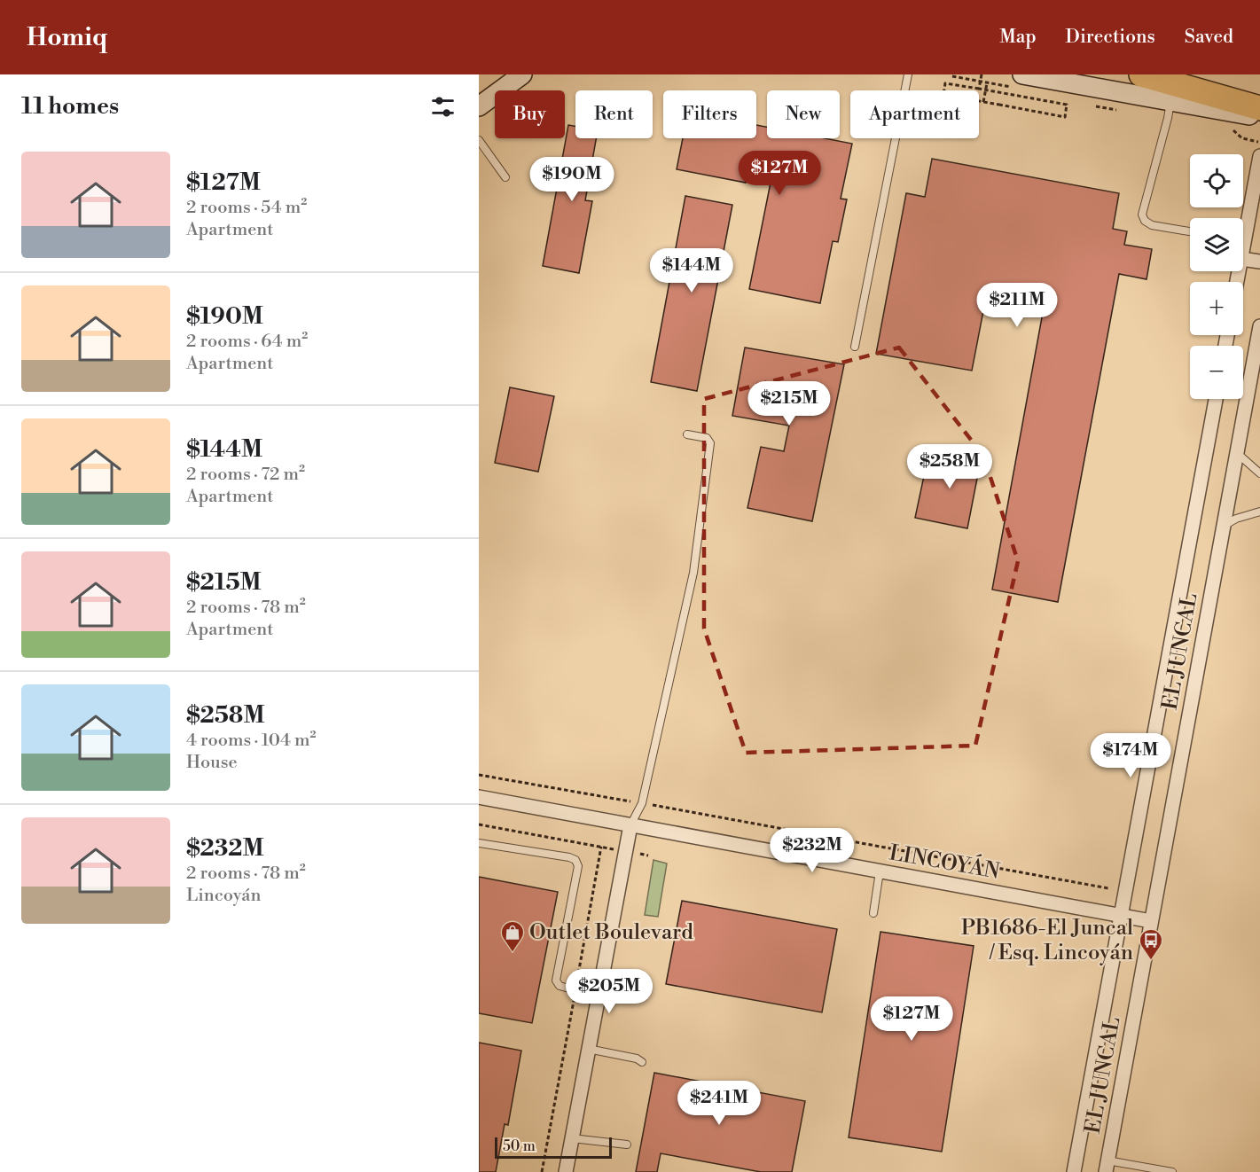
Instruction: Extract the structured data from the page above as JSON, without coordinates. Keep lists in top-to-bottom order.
{
  "streets": {
    "street": ["EL JUNCAL", "LINCOYÁN"]
  },
  "crossings": [
    ["EL JUNCAL", "LINCOYÁN"]
  ],
  "places": {
    "shop": ["Outlet Boulevard"],
    "bus stop": ["PB1686-El Juncal / Esq. Lincoyán"]
  },
  "scale_bar": "50 m",
  "page": {
    "header": "Homiq",
    "nav": ["Map", "Directions", "Saved"],
    "heading": "11 homes",
    "chip": [
      "Buy",
      "Rent",
      "Filters",
      "New",
      "Apartment"
    ],
    "list": [
      {
        "name": "$127M",
        "note": "2 rooms · 54 m² · Apartment"
      },
      {
        "name": "$190M",
        "note": "2 rooms · 64 m² · Apartment"
      },
      {
        "name": "$144M",
        "note": "2 rooms · 72 m² · Apartment"
      },
      {
        "name": "$215M",
        "note": "2 rooms · 78 m² · Apartment"
      },
      {
        "name": "$258M",
        "note": "4 rooms · 104 m² · House"
      },
      {
        "name": "$232M",
        "note": "2 rooms · 78 m² · Lincoyán"
      }
    ],
    "price": [
      "$127M",
      "$190M",
      "$144M",
      "$211M",
      "$215M",
      "$258M",
      "$174M",
      "$232M",
      "$205M",
      "$127M",
      "$241M"
    ],
    "map_buttons": ["+", "−"],
    "scale": "50 m"
  }
}
